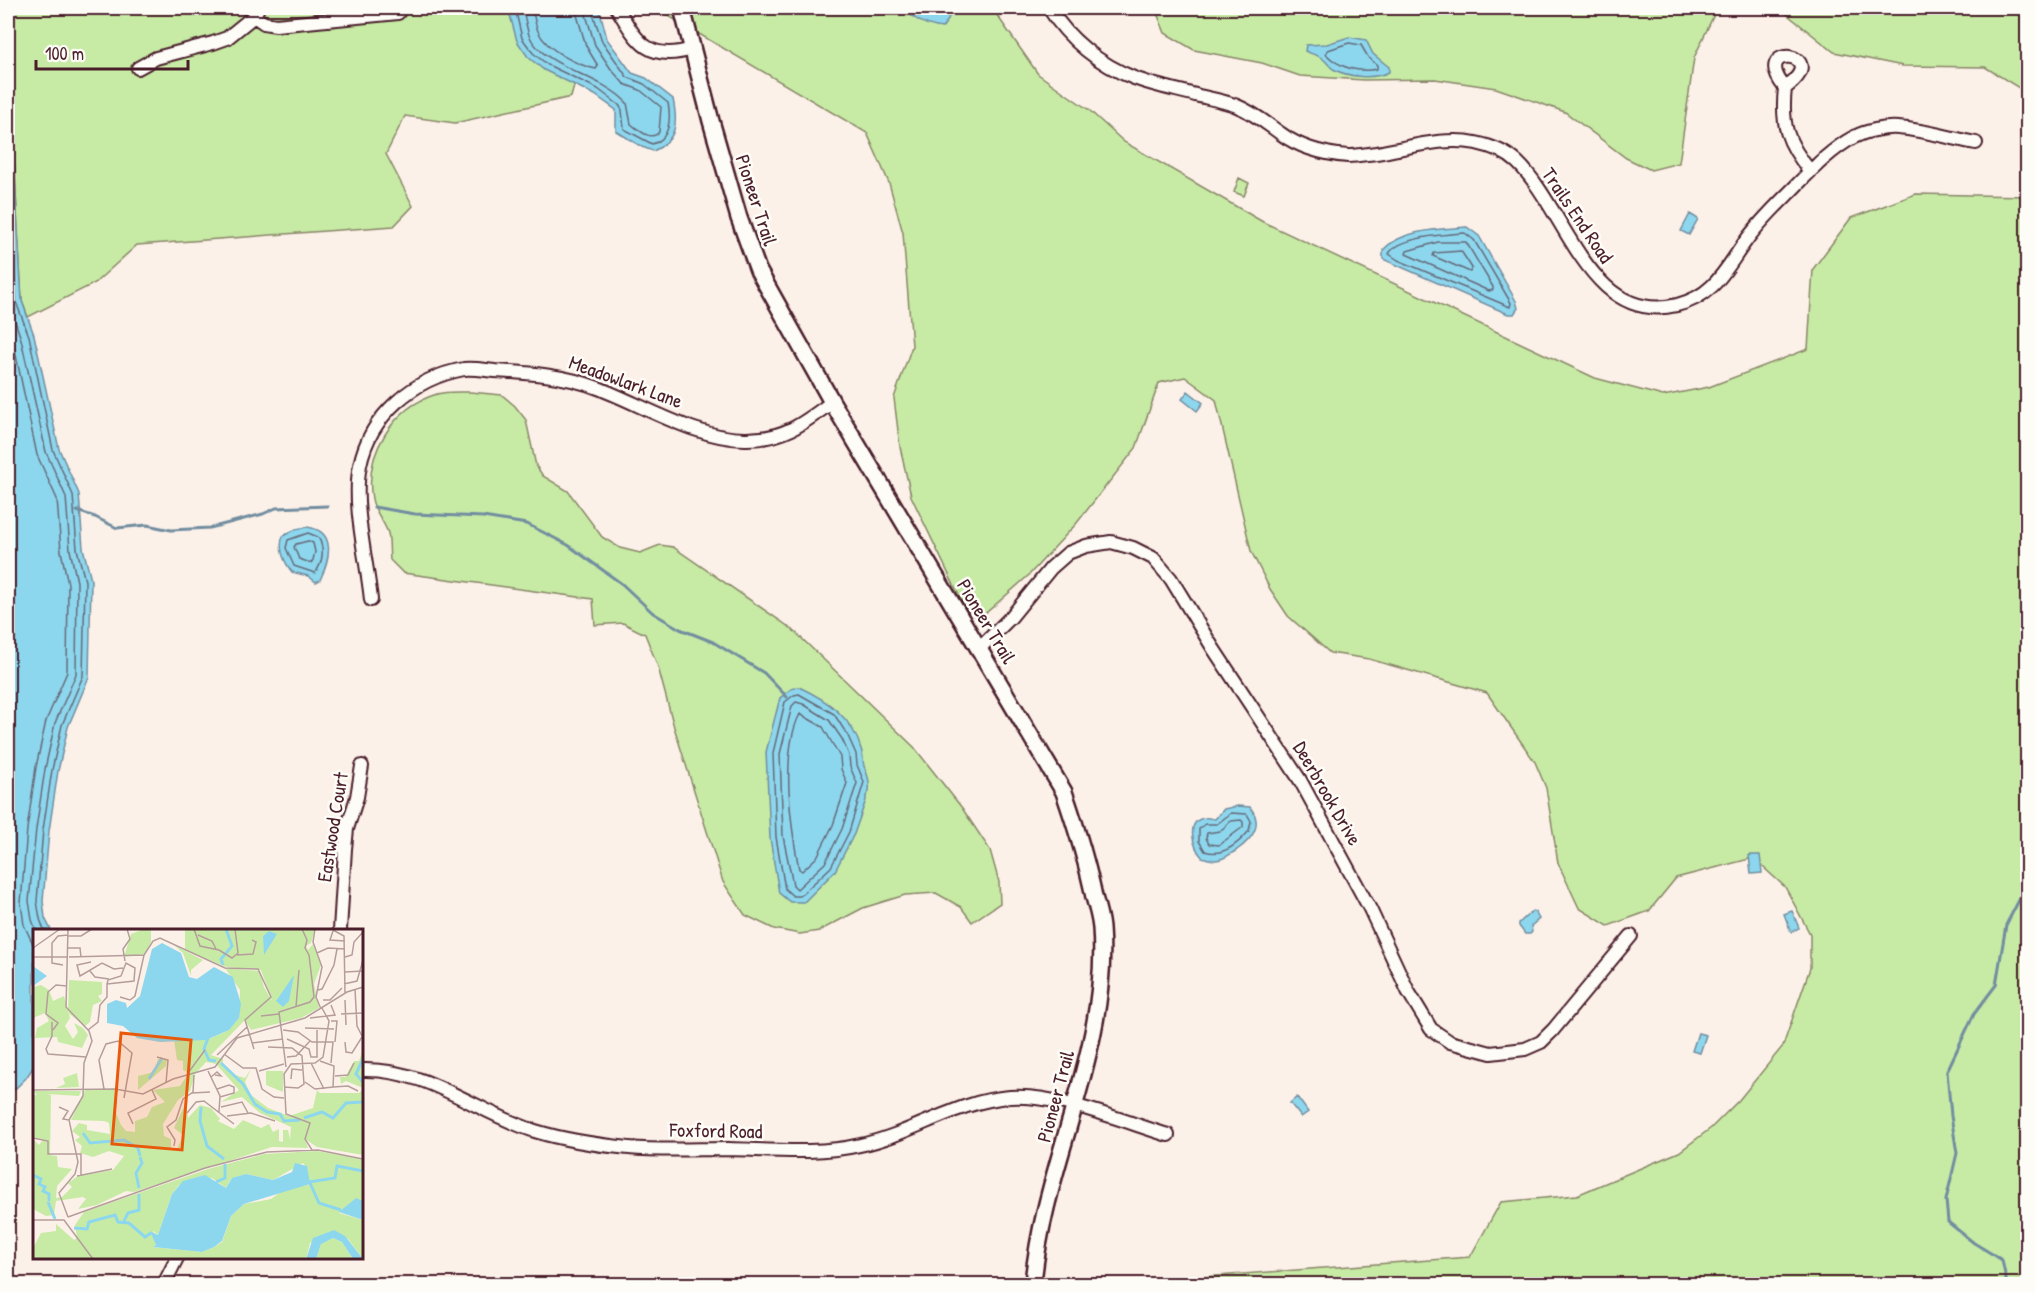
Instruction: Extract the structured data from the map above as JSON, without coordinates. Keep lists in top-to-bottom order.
{
  "streets": {
    "main road": ["Pioneer Trail"],
    "street": [
      "Trails End Road",
      "Meadowlark Lane",
      "Deerbrook Drive",
      "Eastwood Court",
      "Foxford Road"
    ]
  },
  "crossings": [
    ["Pioneer Trail", "Meadowlark Lane"],
    ["Pioneer Trail", "Deerbrook Drive"],
    ["Pioneer Trail", "Foxford Road"]
  ],
  "scale_bar": "100 m"
}
